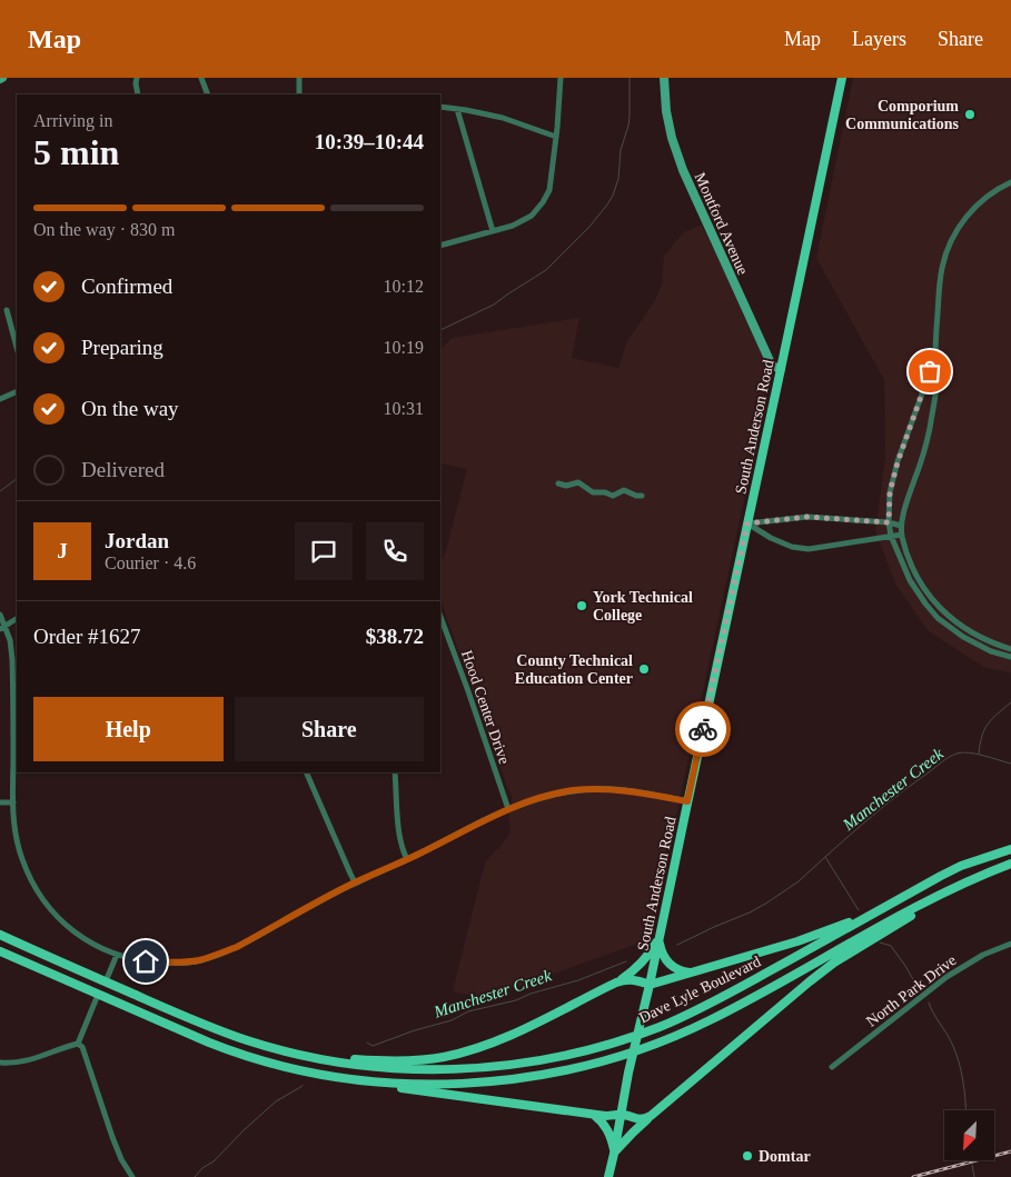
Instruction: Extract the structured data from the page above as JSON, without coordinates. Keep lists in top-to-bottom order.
{
  "streets": {
    "main road": ["South Anderson Road", "Dave Lyle Boulevard"],
    "street": ["Montford Avenue", "Hood Center Drive", "North Park Drive"]
  },
  "crossings": [
    ["Montford Avenue", "South Anderson Road"]
  ],
  "water": ["Manchester Creek"],
  "places": [
    "Comporium Communications",
    "York Technical College",
    "County Technical Education Center",
    "Domtar"
  ],
  "north": "bottom left",
  "page": {
    "header": "Map",
    "nav": ["Map", "Layers", "Share"],
    "heading": ["5 min", "Arriving in", "10:39–10:44"],
    "panel": [
      "Jordan",
      "Courier · 4.6",
      "Order #1627",
      "$38.72"
    ],
    "bar": "On the way · 830 m",
    "list": [
      ["Confirmed", "10:12"],
      ["Preparing", "10:19"],
      ["On the way", "10:31"],
      "Delivered"
    ],
    "round": "J",
    "buttons": ["Help", "Share"]
  }
}
